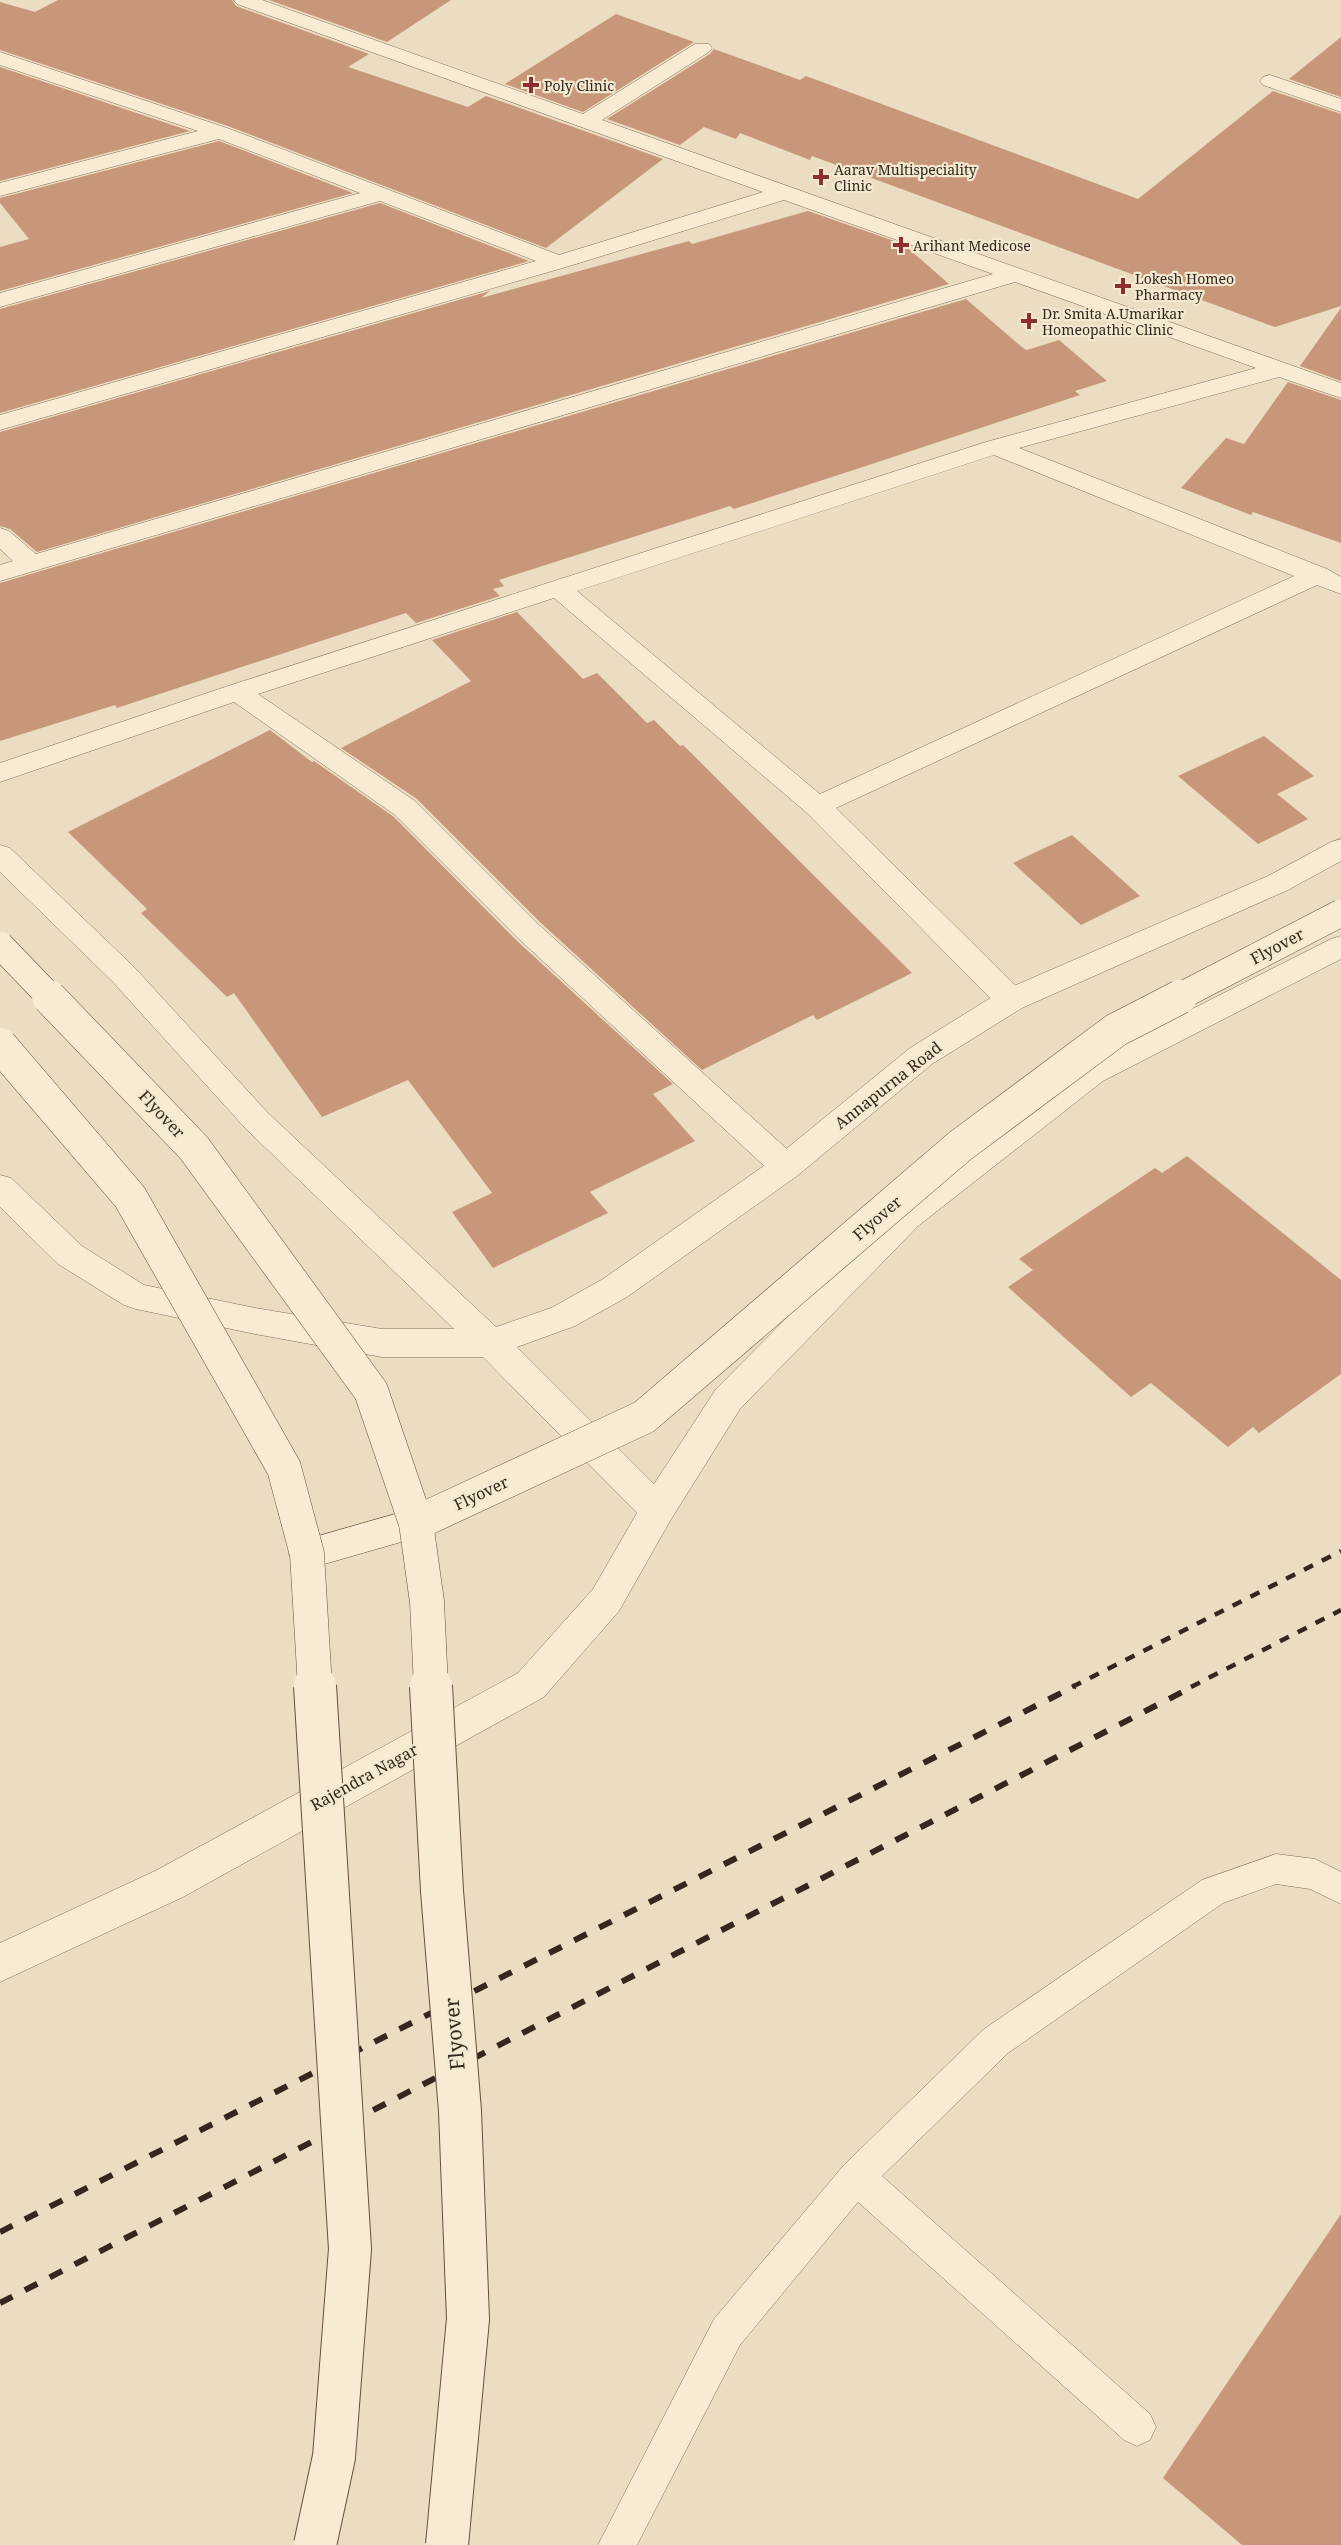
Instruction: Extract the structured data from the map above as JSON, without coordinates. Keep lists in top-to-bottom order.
{
  "streets": {
    "street": ["Flyover", "Annapurna Road", "Rajendra Nagar"]
  },
  "places": {
    "health": [
      "Poly Clinic",
      "Aarav Multispeciality Clinic",
      "Arihant Medicose",
      "Lokesh Homeo Pharmacy",
      "Dr. Smita A.Umarikar Homeopathic Clinic"
    ]
  }
}
